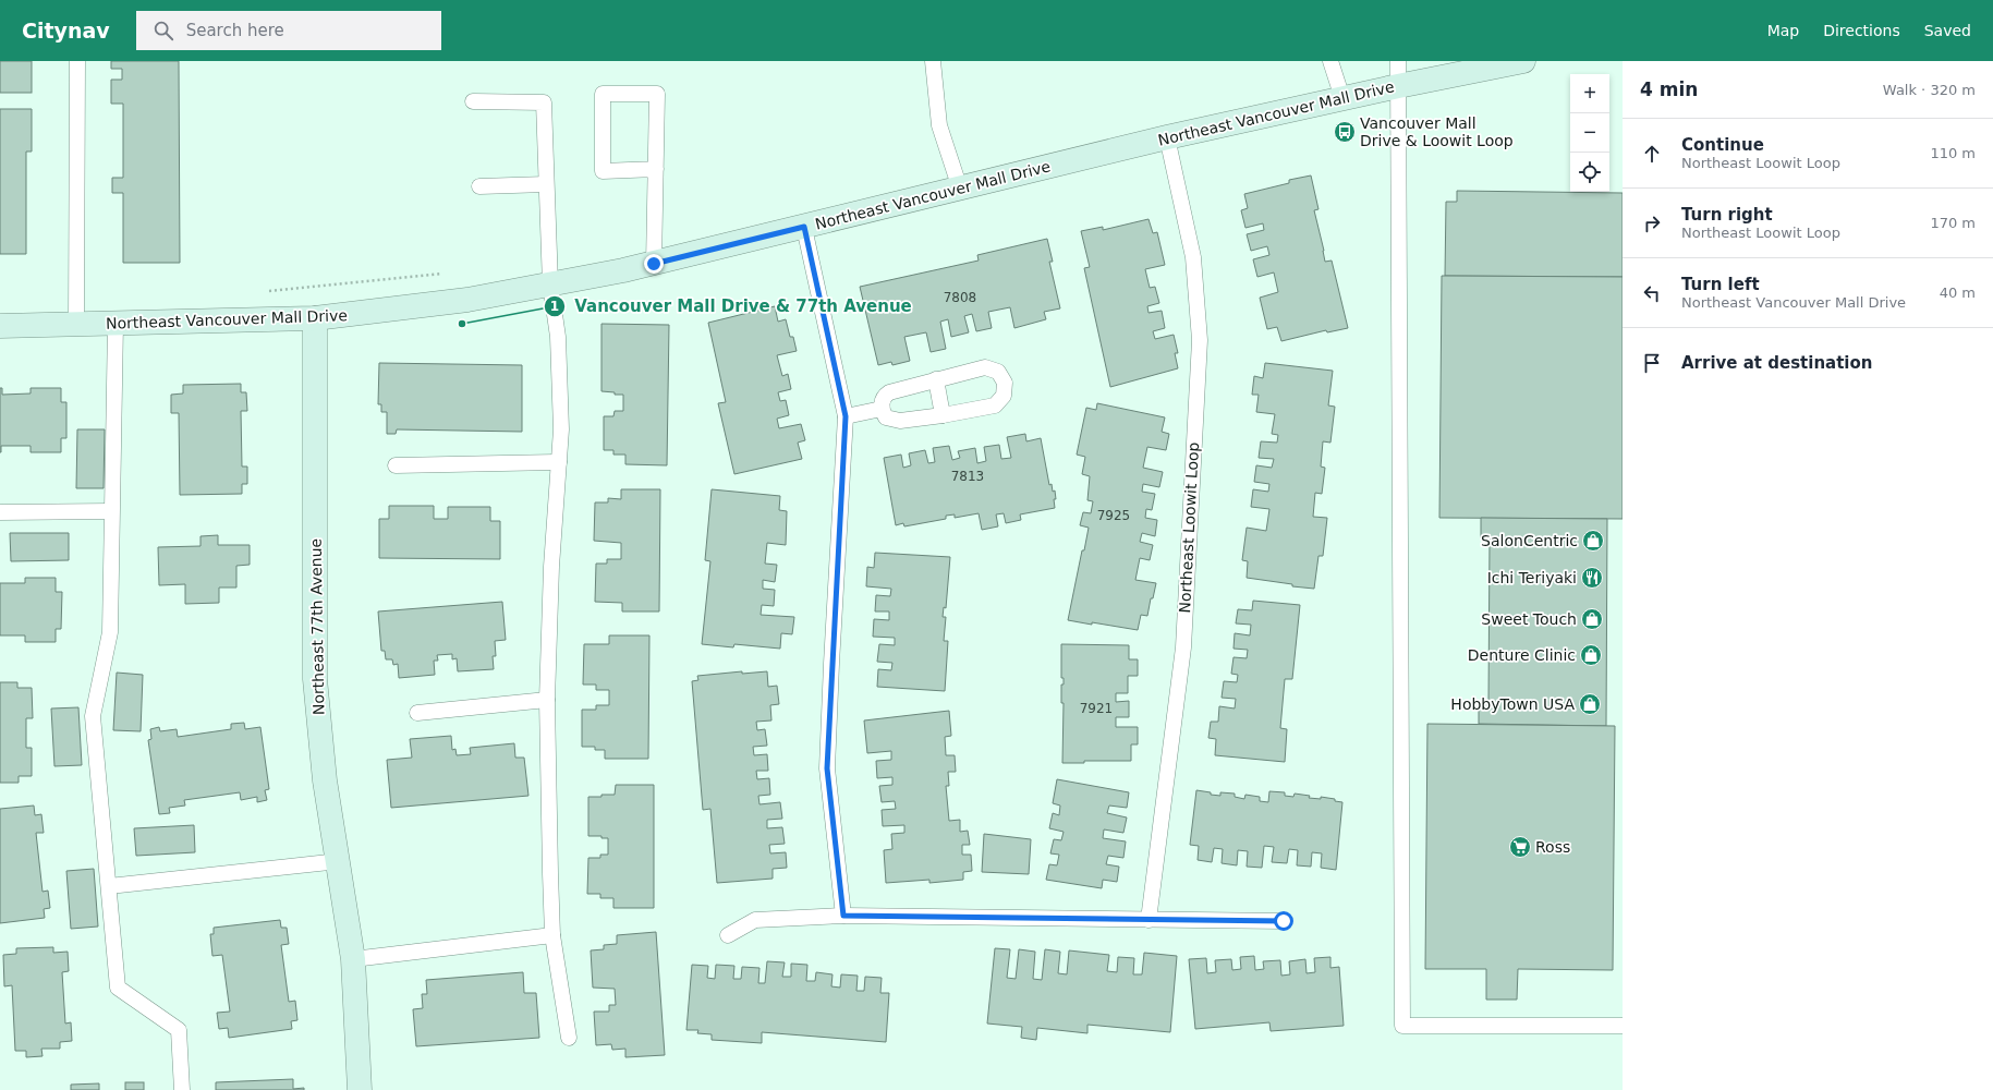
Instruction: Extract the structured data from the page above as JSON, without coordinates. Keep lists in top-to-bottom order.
{
  "streets": {
    "main road": ["Northeast Vancouver Mall Drive", "Northeast 77th Avenue"],
    "lane": ["Northeast Loowit Loop"]
  },
  "crossings": [
    ["Northeast Vancouver Mall Drive", "Northeast Loowit Loop"],
    ["Northeast Vancouver Mall Drive", "Northeast 77th Avenue"]
  ],
  "places": {
    "bus stop": ["Vancouver Mall Drive & Loowit Loop"],
    "other": ["Vancouver Mall Drive & 77th Avenue"],
    "shop": [
      "SalonCentric",
      "Sweet Touch",
      "Denture Clinic",
      "HobbyTown USA"
    ],
    "restaurant": ["Ichi Teriyaki"],
    "supermarket": ["Ross"]
  },
  "house_numbers": [
    "7808",
    "7813",
    "7925",
    "7921"
  ],
  "page": {
    "header": "Citynav",
    "search": "Search here",
    "nav": ["Map", "Directions", "Saved"],
    "heading": ["4 min", "Walk · 320 m"],
    "map_buttons": ["+", "−"],
    "list": [
      ["Continue", "Northeast Loowit Loop", "110 m"],
      ["Turn right", "Northeast Loowit Loop", "170 m"],
      ["Turn left", "Northeast Vancouver Mall Drive", "40 m"],
      "Arrive at destination"
    ]
  }
}
